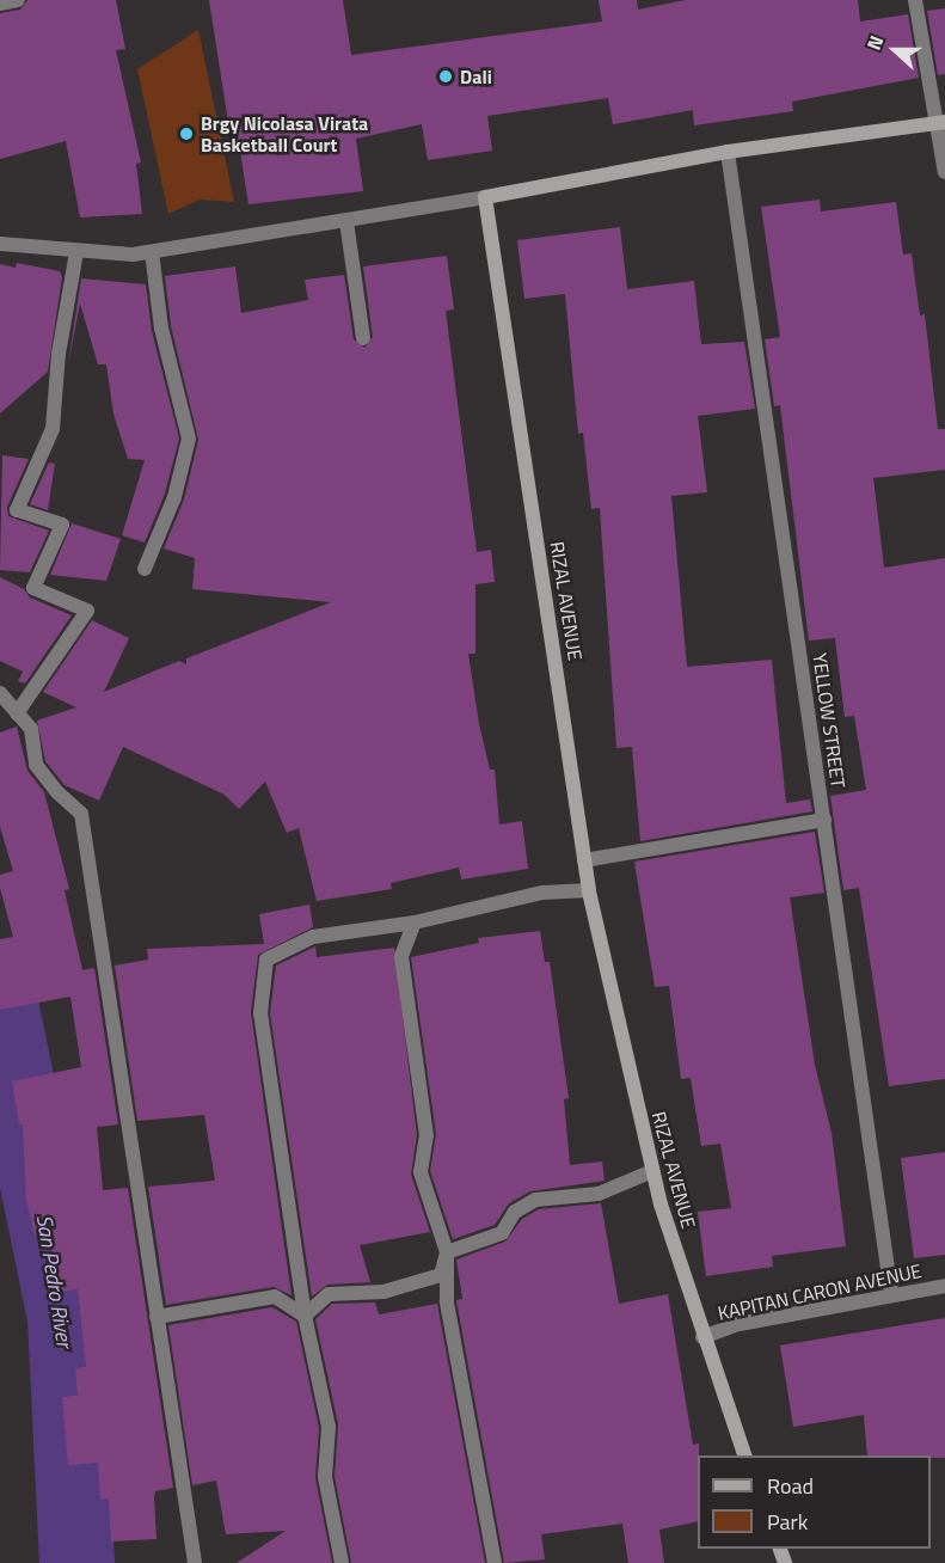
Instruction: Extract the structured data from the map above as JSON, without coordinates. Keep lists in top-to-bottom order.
{
  "streets": {
    "main road": ["RIZAL AVENUE"],
    "street": ["YELLOW STREET", "KAPITAN CARON AVENUE"]
  },
  "crossings": [
    ["RIZAL AVENUE", "KAPITAN CARON AVENUE"],
    ["YELLOW STREET", "KAPITAN CARON AVENUE"]
  ],
  "water": ["San Pedro River"],
  "places": ["Dali", "Brgy Nicolasa Virata Basketball Court"],
  "legend": ["Road", "Park"],
  "north": "left"
}
